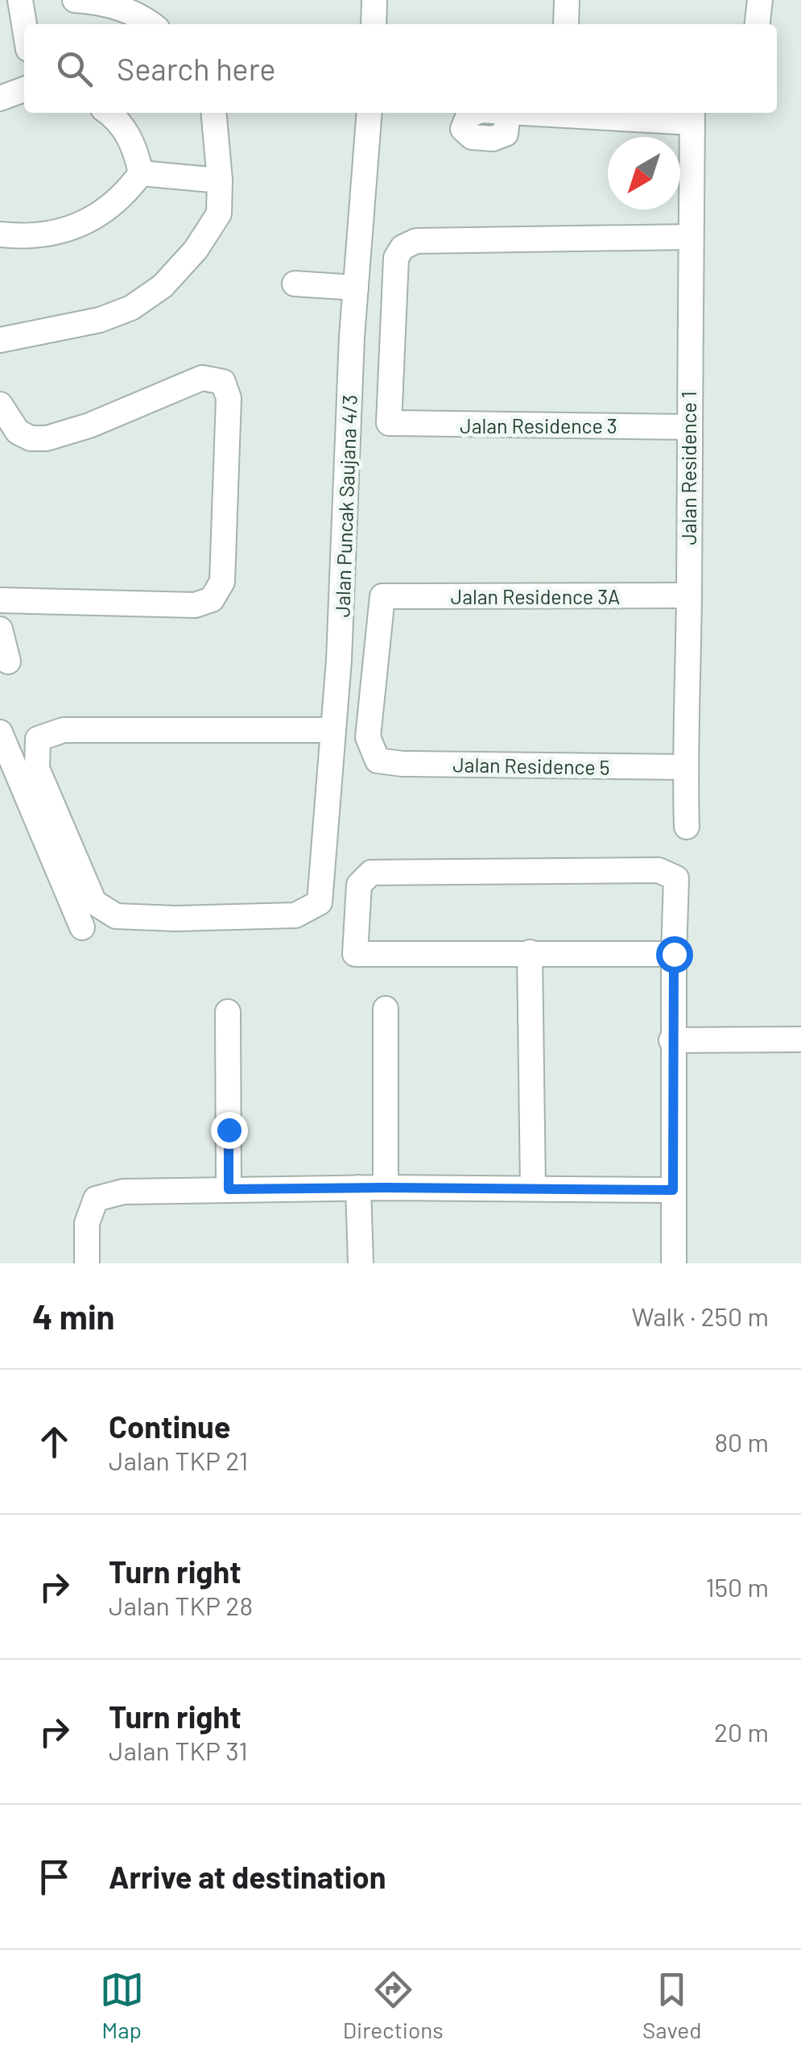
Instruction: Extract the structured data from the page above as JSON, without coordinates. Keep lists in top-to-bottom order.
{
  "streets": {
    "street": [
      "Jalan Residence 3",
      "Jalan Residence 1",
      "Jalan Puncak Saujana 4/3",
      "Jalan Residence 3A",
      "Jalan Residence 5"
    ]
  },
  "crossings": [
    ["Jalan Residence 3", "Jalan Residence 1"],
    ["Jalan Residence 1", "Jalan Residence 3A"],
    ["Jalan Residence 1", "Jalan Residence 5"],
    ["Jalan Residence 3A", "Jalan Residence 5"]
  ],
  "north": "bottom left",
  "page": {
    "search": "Search here",
    "heading": ["4 min", "Walk · 250 m"],
    "list": [
      ["Continue", "Jalan TKP 21", "80 m"],
      ["Turn right", "Jalan TKP 28", "150 m"],
      ["Turn right", "Jalan TKP 31", "20 m"],
      "Arrive at destination"
    ],
    "nav": ["Map", "Directions", "Saved"]
  }
}
